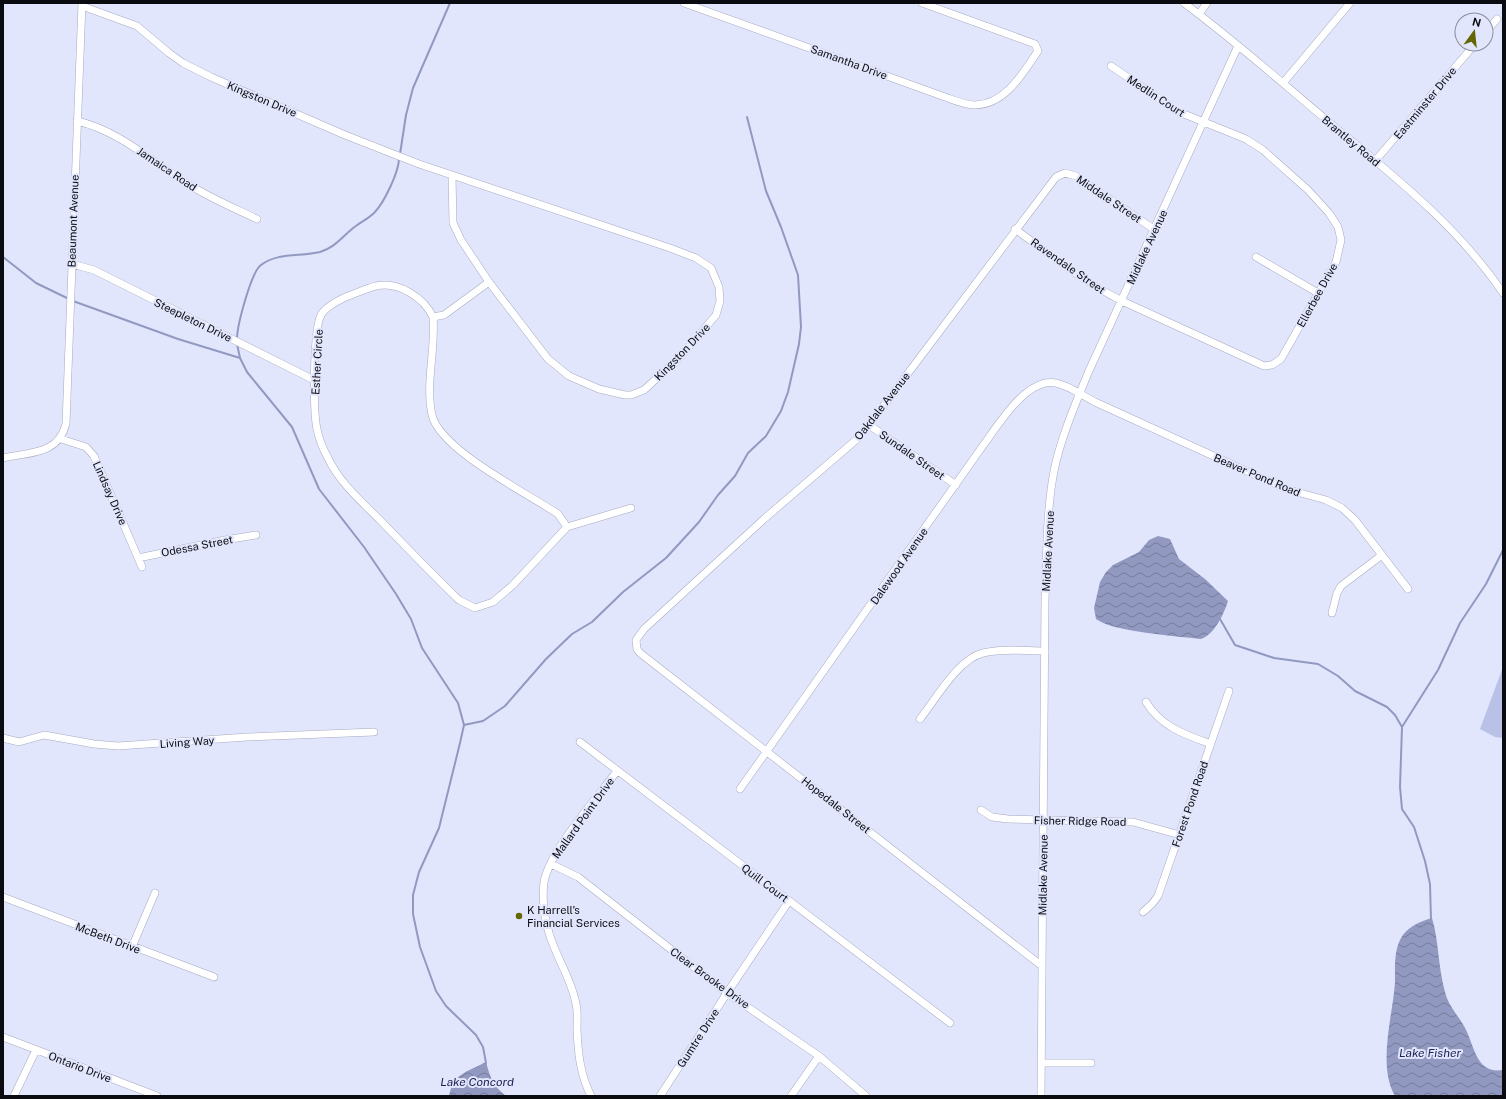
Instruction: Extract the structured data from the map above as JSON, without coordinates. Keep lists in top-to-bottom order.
{
  "streets": {
    "street": [
      "Samantha Drive",
      "Medlin Court",
      "Kingston Drive",
      "Eastminster Drive",
      "Brantley Road",
      "Jamaica Road",
      "Middale Street",
      "Beaumont Avenue",
      "Midlake Avenue",
      "Ravendale Street",
      "Ellerbee Drive",
      "Steepleton Drive",
      "Esther Circle",
      "Oakdale Avenue",
      "Sundale Street",
      "Beaver Pond Road",
      "Lindsay Drive",
      "Odessa Street",
      "Dalewood Avenue",
      "Living Way",
      "Forest Pond Road",
      "Hopedale Street",
      "Mallard Point Drive",
      "Fisher Ridge Road",
      "Quill Court",
      "McBeth Drive",
      "Clear Brooke Drive",
      "Gumtre Drive",
      "Ontario Drive"
    ]
  },
  "crossings": [
    ["Medlin Court", "Midlake Avenue"],
    ["Medlin Court", "Ellerbee Drive"],
    ["Kingston Drive", "Beaumont Avenue"],
    ["Eastminster Drive", "Brantley Road"],
    ["Brantley Road", "Midlake Avenue"],
    ["Jamaica Road", "Beaumont Avenue"],
    ["Middale Street", "Midlake Avenue"],
    ["Middale Street", "Oakdale Avenue"],
    ["Beaumont Avenue", "Steepleton Drive"],
    ["Beaumont Avenue", "Lindsay Drive"],
    ["Midlake Avenue", "Ravendale Street"],
    ["Midlake Avenue", "Ellerbee Drive"],
    ["Midlake Avenue", "Beaver Pond Road"],
    ["Midlake Avenue", "Dalewood Avenue"],
    ["Midlake Avenue", "Hopedale Street"],
    ["Midlake Avenue", "Fisher Ridge Road"],
    ["Ravendale Street", "Ellerbee Drive"],
    ["Ravendale Street", "Oakdale Avenue"],
    ["Steepleton Drive", "Esther Circle"],
    ["Oakdale Avenue", "Sundale Street"],
    ["Oakdale Avenue", "Hopedale Street"],
    ["Sundale Street", "Dalewood Avenue"],
    ["Beaver Pond Road", "Dalewood Avenue"],
    ["Lindsay Drive", "Odessa Street"],
    ["Dalewood Avenue", "Hopedale Street"],
    ["Forest Pond Road", "Fisher Ridge Road"],
    ["Mallard Point Drive", "Quill Court"],
    ["Mallard Point Drive", "Clear Brooke Drive"],
    ["Quill Court", "Gumtre Drive"],
    ["Clear Brooke Drive", "Gumtre Drive"]
  ],
  "water": ["Lake Fisher", "Lake Concord"],
  "places": ["K Harrell's Financial Services"],
  "north": "top"
}
